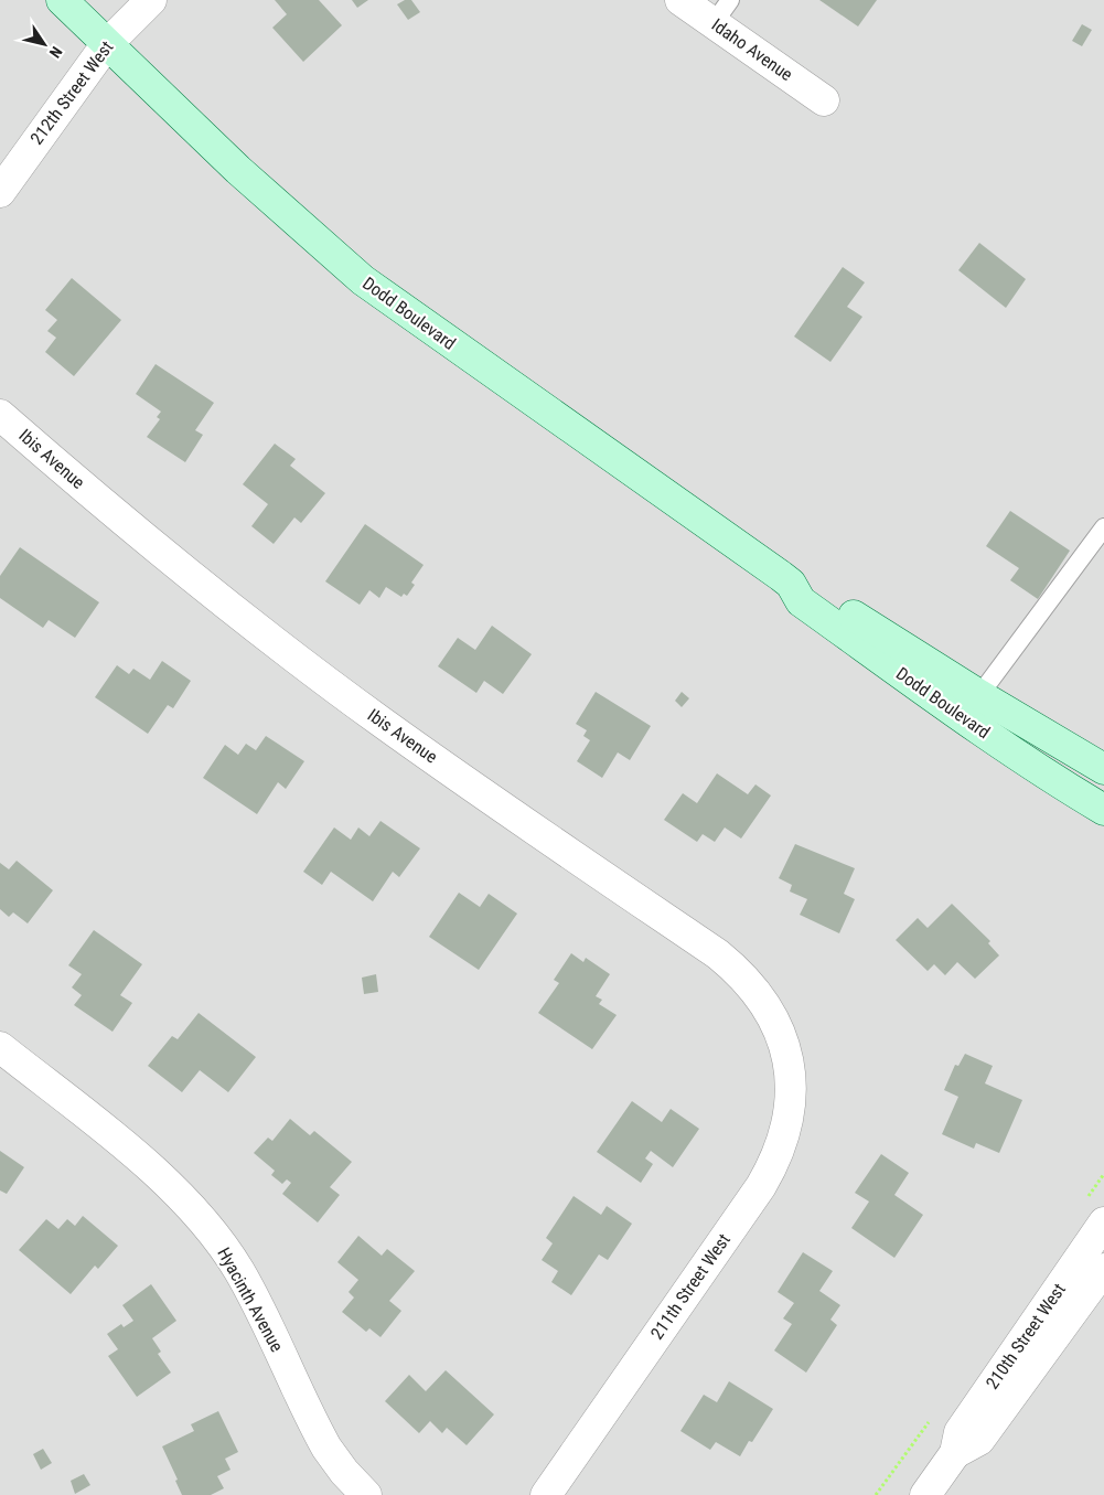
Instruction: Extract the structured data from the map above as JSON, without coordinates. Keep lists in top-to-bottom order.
{
  "streets": {
    "main road": ["Dodd Boulevard"],
    "street": [
      "Idaho Avenue",
      "212th Street West",
      "Ibis Avenue",
      "211th Street West",
      "Hyacinth Avenue",
      "210th Street West"
    ]
  },
  "crossings": [
    ["212th Street West", "Dodd Boulevard"],
    ["Ibis Avenue", "211th Street West"]
  ],
  "north": "bottom right"
}
